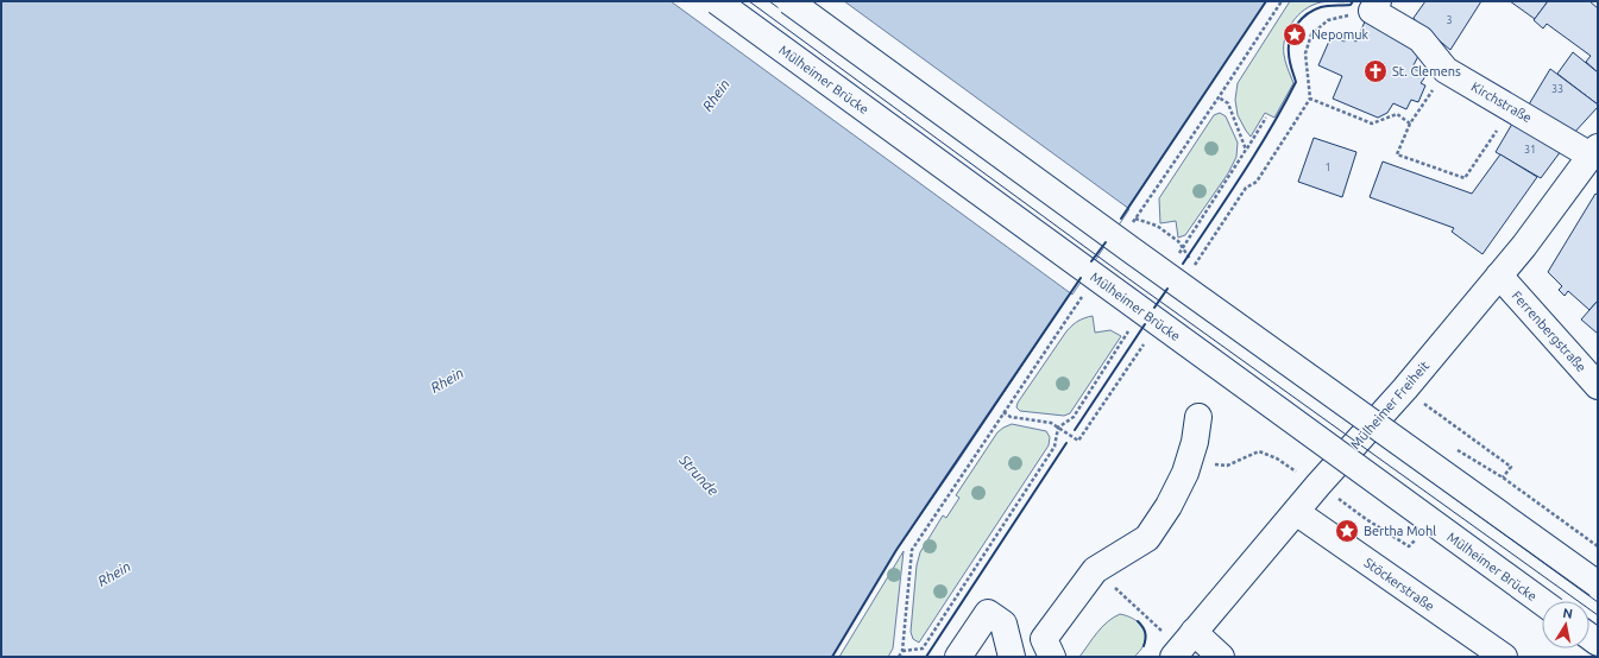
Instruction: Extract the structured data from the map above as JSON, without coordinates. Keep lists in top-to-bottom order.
{
  "streets": {
    "main road": [
      "Mülheimer Brücke",
      "Kirchstraße",
      "Ferrenbergstraße",
      "Mülheimer Freiheit",
      "Stöckerstraße"
    ]
  },
  "crossings": [
    ["Kirchstraße", "Mülheimer Freiheit"],
    ["Ferrenbergstraße", "Mülheimer Freiheit"],
    ["Mülheimer Freiheit", "Stöckerstraße"]
  ],
  "water": ["Rhein", "Strunde"],
  "places": {
    "place": ["Nepomuk", "Bertha Mohl"],
    "church": ["St. Clemens"]
  },
  "house_numbers": [
    "3",
    "33",
    "31",
    "1"
  ],
  "north": "top"
}
